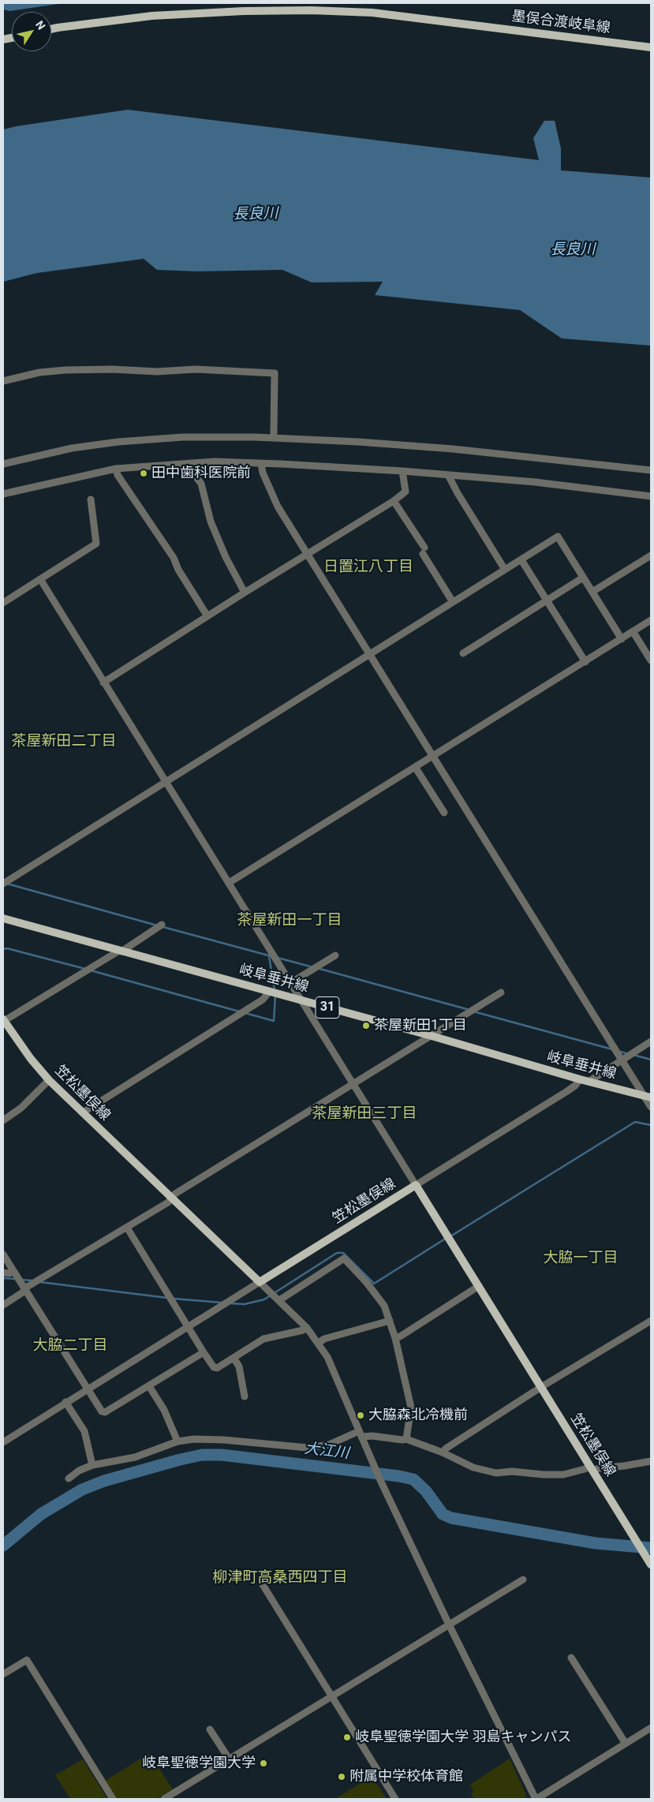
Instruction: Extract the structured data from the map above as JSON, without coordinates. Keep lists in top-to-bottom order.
{
  "streets": {
    "main road": [
      "墨俣合渡岐阜線",
      "岐阜垂井線",
      "31",
      "笠松墨俣線"
    ]
  },
  "districts": [
    "日置江八丁目",
    "茶屋新田二丁目",
    "茶屋新田一丁目",
    "茶屋新田三丁目",
    "大脇一丁目",
    "大脇二丁目",
    "柳津町高桑西四丁目"
  ],
  "water": ["長良川", "大江川"],
  "places": [
    "田中歯科医院前",
    "茶屋新田1丁目",
    "大脇森北冷機前",
    "岐阜聖徳学園大学 羽島キャンパス",
    "岐阜聖徳学園大学",
    "附属中学校体育館"
  ],
  "north": "top right"
}
